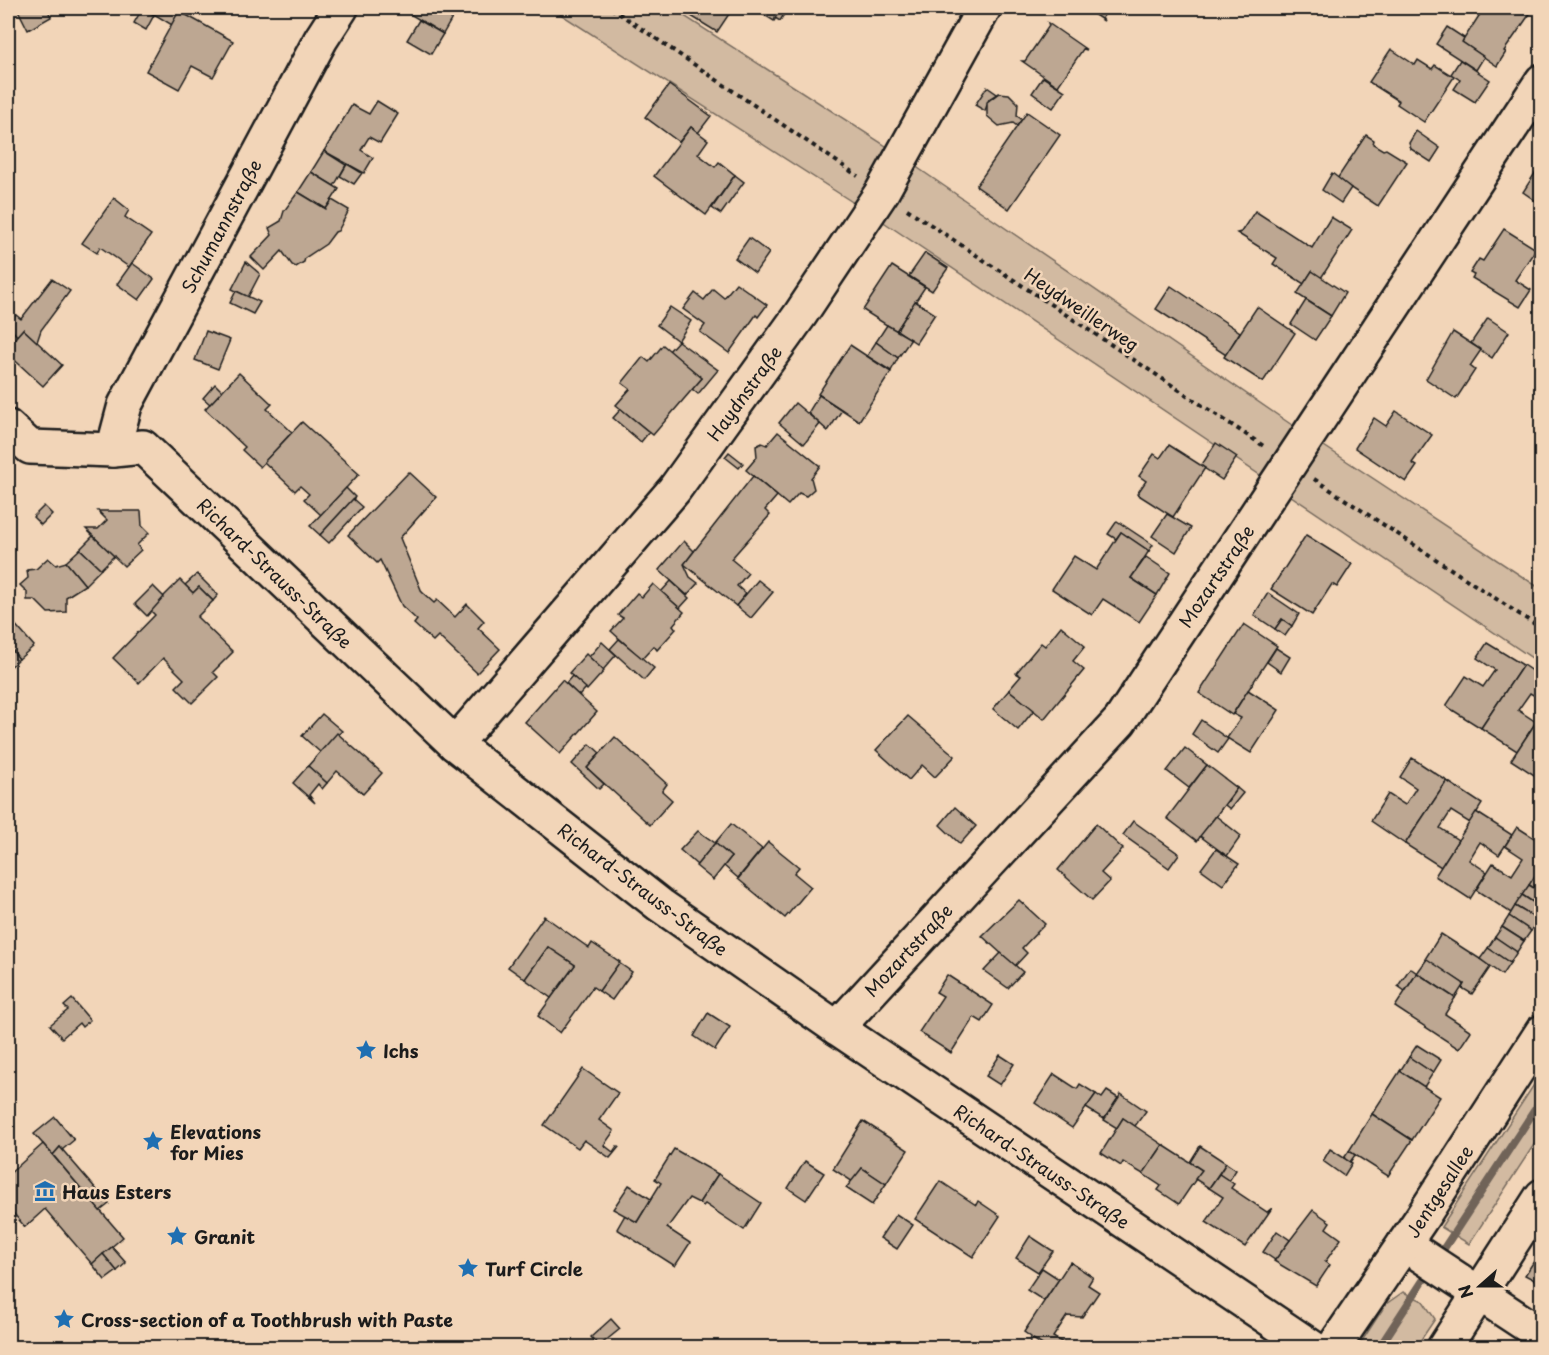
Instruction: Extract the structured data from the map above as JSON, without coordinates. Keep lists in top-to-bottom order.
{
  "streets": {
    "street": [
      "Schumannstraße",
      "Haydnstraße",
      "Richard-Strauss-Straße",
      "Mozartstraße",
      "Jentgesallee"
    ],
    "path": ["Heydweillerweg"]
  },
  "crossings": [
    ["Schumannstraße", "Richard-Strauss-Straße"],
    ["Heydweillerweg", "Haydnstraße"],
    ["Heydweillerweg", "Mozartstraße"],
    ["Haydnstraße", "Richard-Strauss-Straße"],
    ["Richard-Strauss-Straße", "Mozartstraße"]
  ],
  "places": {
    "place": [
      "Ichs",
      "Elevations for Mies",
      "Granit",
      "Turf Circle",
      "Cross-section of a Toothbrush with Paste"
    ],
    "museum": ["Haus Esters"]
  },
  "north": "left"
}
